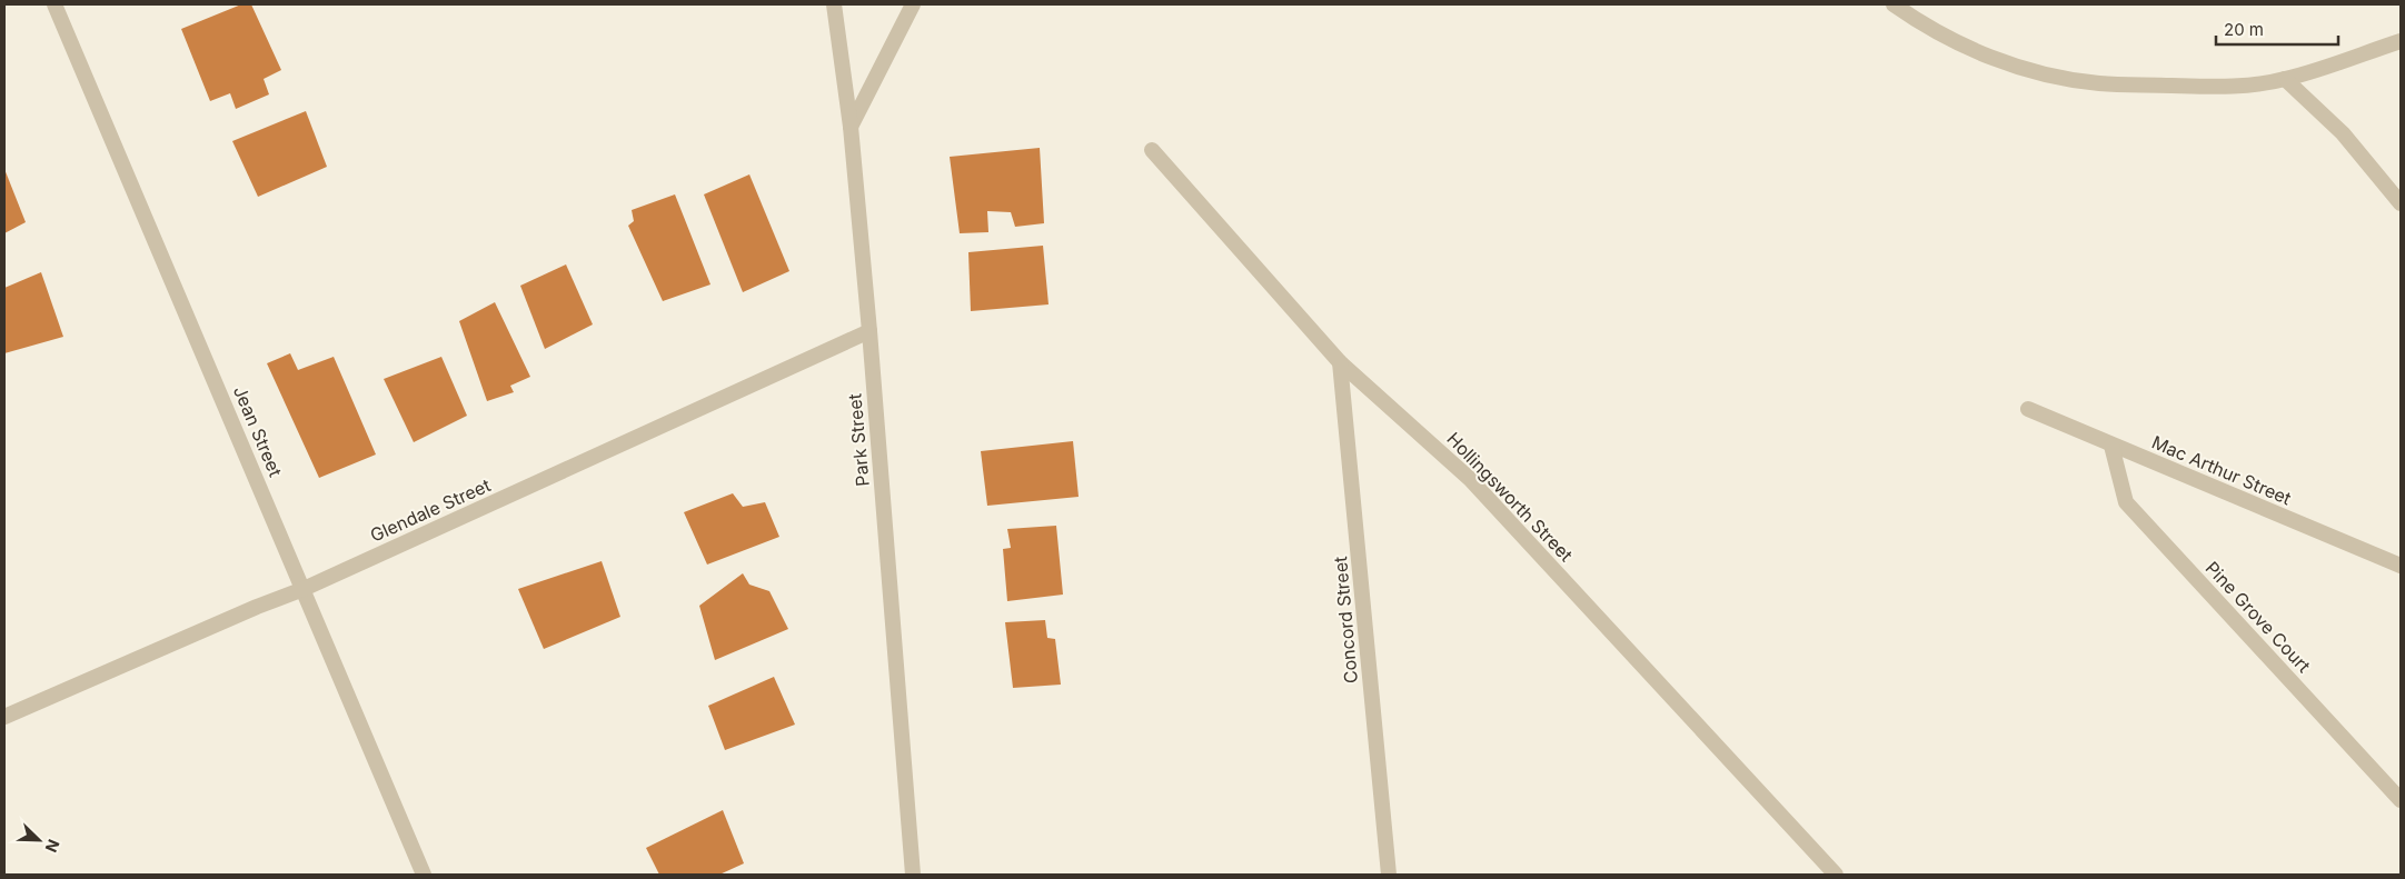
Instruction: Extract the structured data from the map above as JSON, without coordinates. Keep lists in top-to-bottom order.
{
  "streets": {
    "street": [
      "Jean Street",
      "Park Street",
      "Mac Arthur Street",
      "Hollingsworth Street",
      "Glendale Street",
      "Pine Grove Court",
      "Concord Street"
    ]
  },
  "crossings": [
    ["Jean Street", "Glendale Street"],
    ["Park Street", "Glendale Street"],
    ["Mac Arthur Street", "Pine Grove Court"],
    ["Hollingsworth Street", "Concord Street"]
  ],
  "scale_bar": "20 m",
  "north": "bottom right"
}
